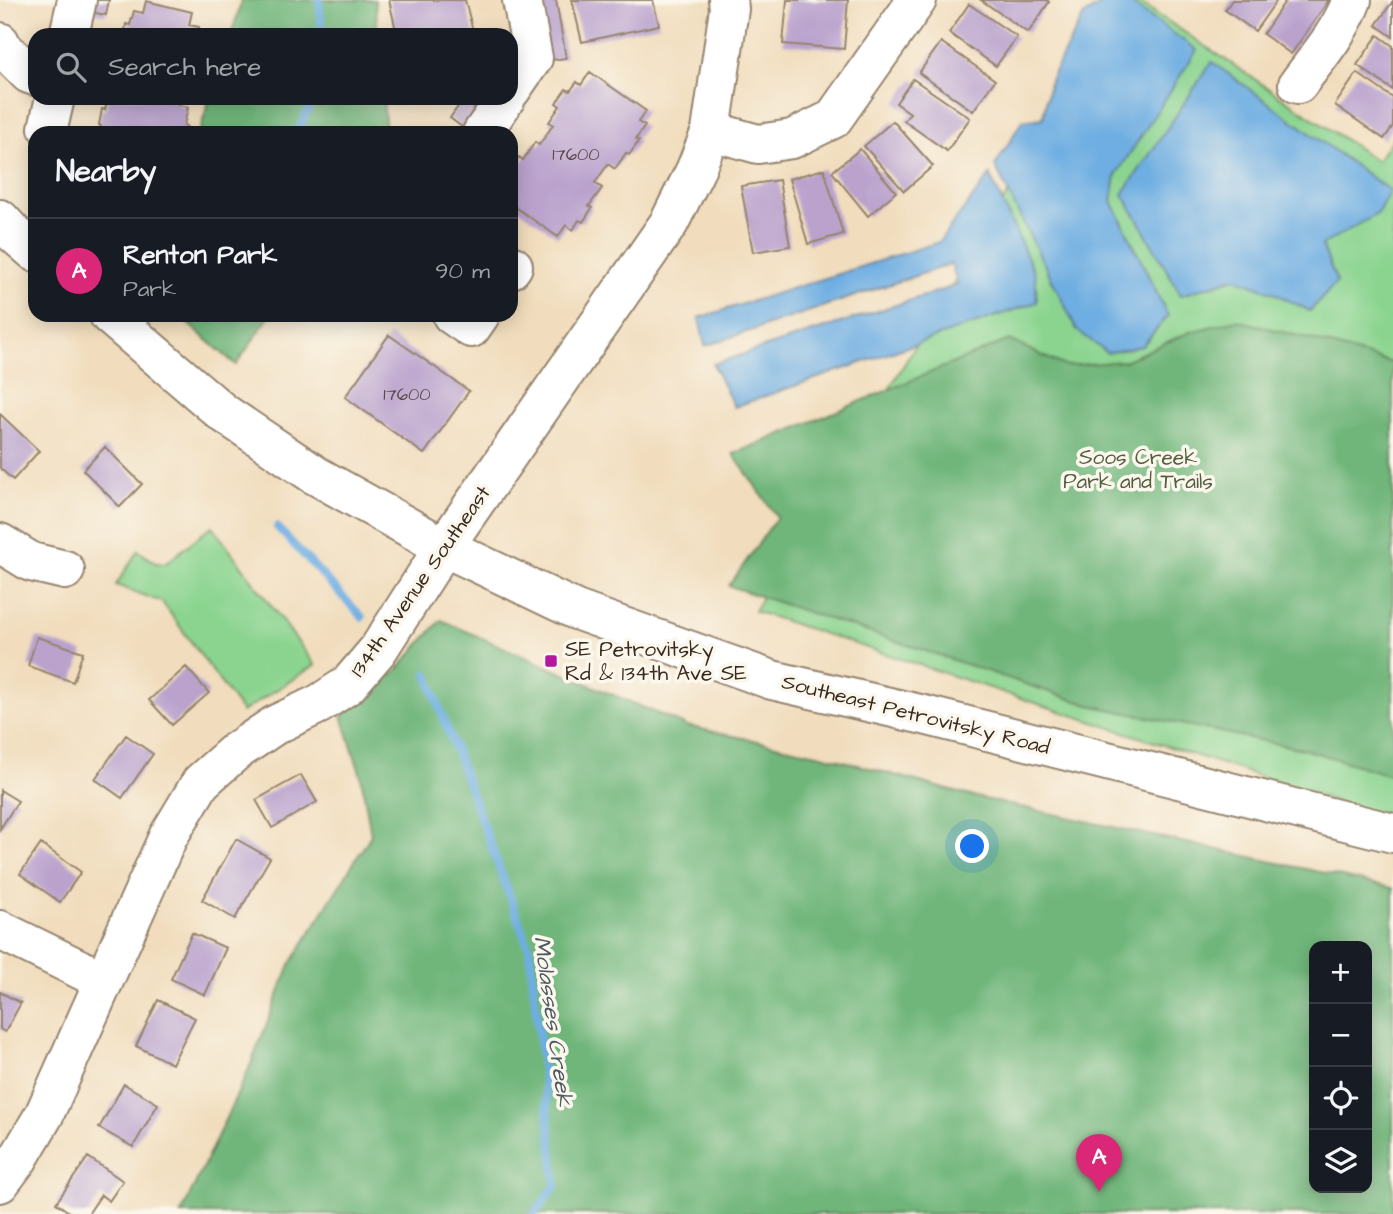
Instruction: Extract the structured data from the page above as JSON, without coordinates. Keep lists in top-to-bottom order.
{
  "streets": {
    "street": ["134th Avenue Southeast", "Southeast Petrovitsky Road"]
  },
  "crossings": [
    ["134th Avenue Southeast", "Southeast Petrovitsky Road"]
  ],
  "water": ["Molasses Creek"],
  "parks": ["Soos Creek Park and Trails"],
  "places": {
    "transit": ["SE Petrovitsky Rd & 134th Ave SE"]
  },
  "house_numbers": ["17600", "17600"],
  "page": {
    "search": "Search here",
    "heading": "Nearby",
    "list": [
      {
        "mark": "A",
        "name": "Renton Park",
        "note": "Park",
        "value": "90 m"
      }
    ],
    "map_buttons": ["+", "−"],
    "pins": "A"
  }
}
